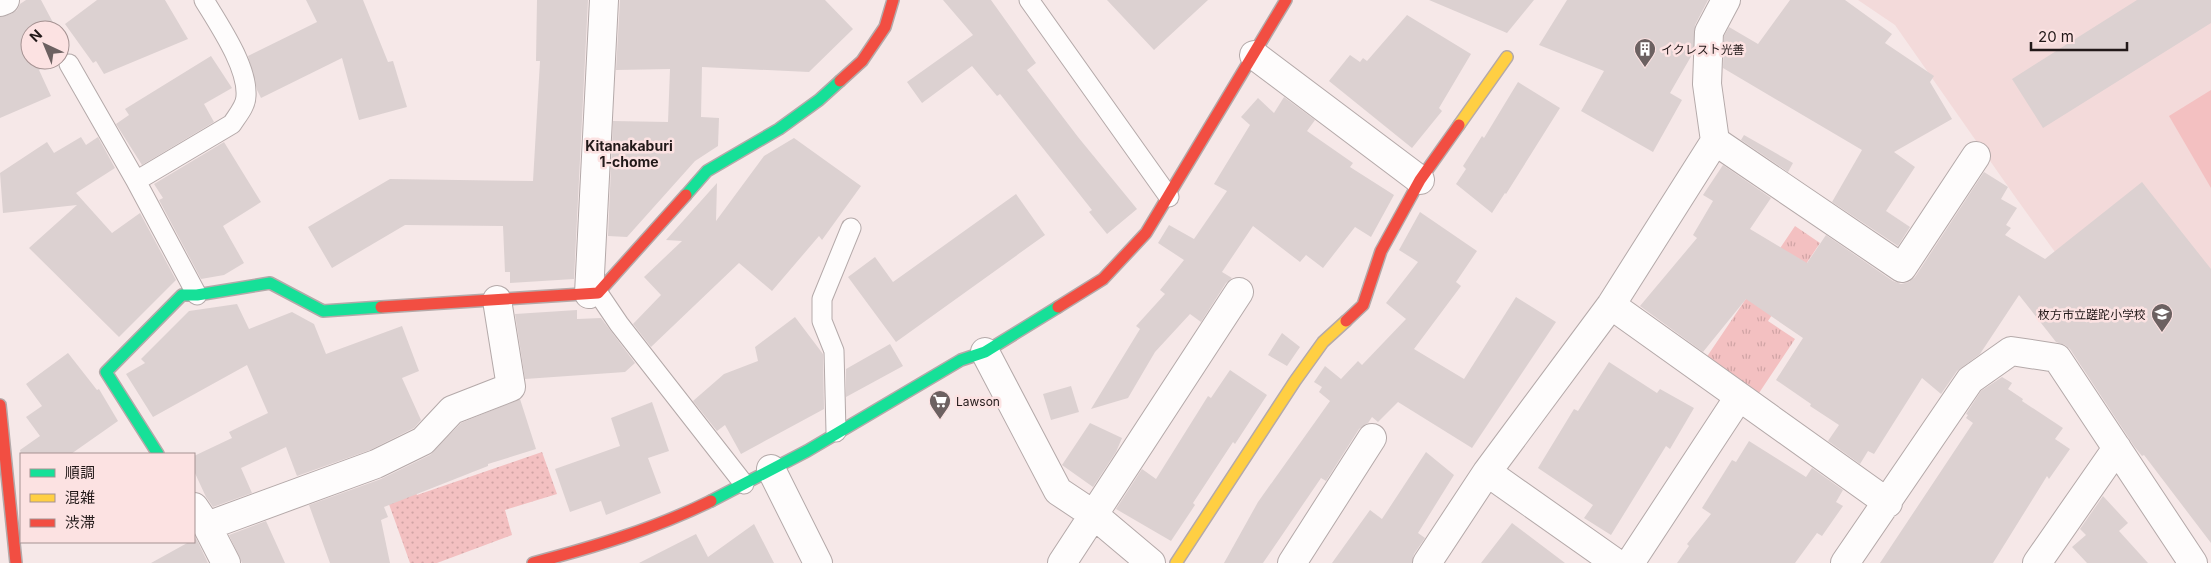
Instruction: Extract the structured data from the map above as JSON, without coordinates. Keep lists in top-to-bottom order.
{
  "districts": ["Kitanakaburi 1-chome"],
  "places": {
    "building": ["イクレスト光善"],
    "school or university": ["枚方市立蹉跎小学校"],
    "supermarket": ["Lawson"]
  },
  "legend": ["順調", "混雑", "渋滞"],
  "scale_bar": "20 m",
  "north": "top left"
}
